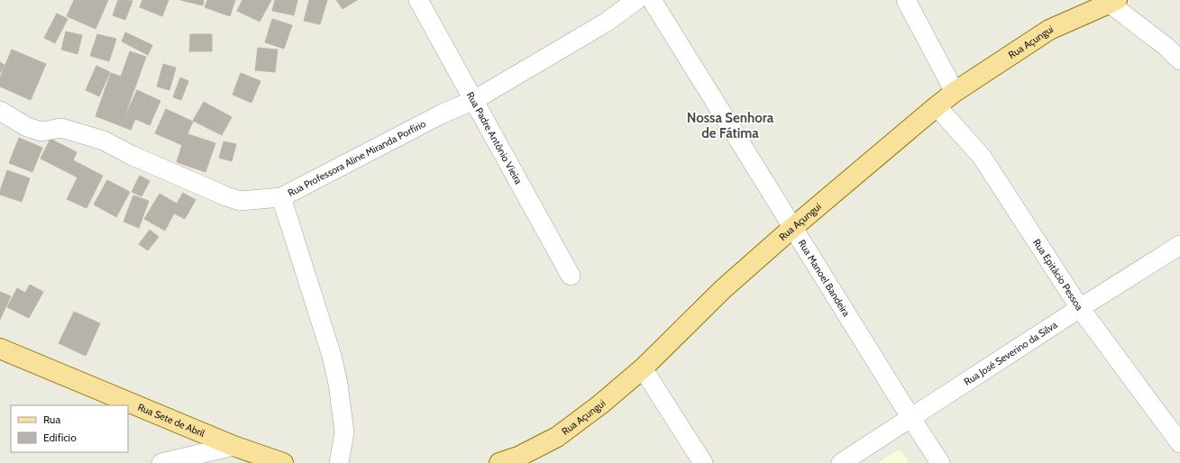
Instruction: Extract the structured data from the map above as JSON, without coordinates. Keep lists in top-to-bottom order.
{
  "streets": {
    "main road": ["Rua Açungui", "Rua Sete de Abril"],
    "street": [
      "Rua Padre Antônio Vieira",
      "Rua Professora Aline Miranda Porfírio",
      "Rua Epitácio Pessoa",
      "Rua Manoel Bandeira",
      "Rua José Severino da Silva"
    ]
  },
  "crossings": [
    ["Rua Açungui", "Rua Epitácio Pessoa"],
    ["Rua Açungui", "Rua Manoel Bandeira"],
    ["Rua Padre Antônio Vieira", "Rua Professora Aline Miranda Porfírio"],
    ["Rua Epitácio Pessoa", "Rua José Severino da Silva"],
    ["Rua Manoel Bandeira", "Rua José Severino da Silva"]
  ],
  "districts": ["Nossa Senhora de Fátima"],
  "legend": ["Rua", "Edifício"]
}
